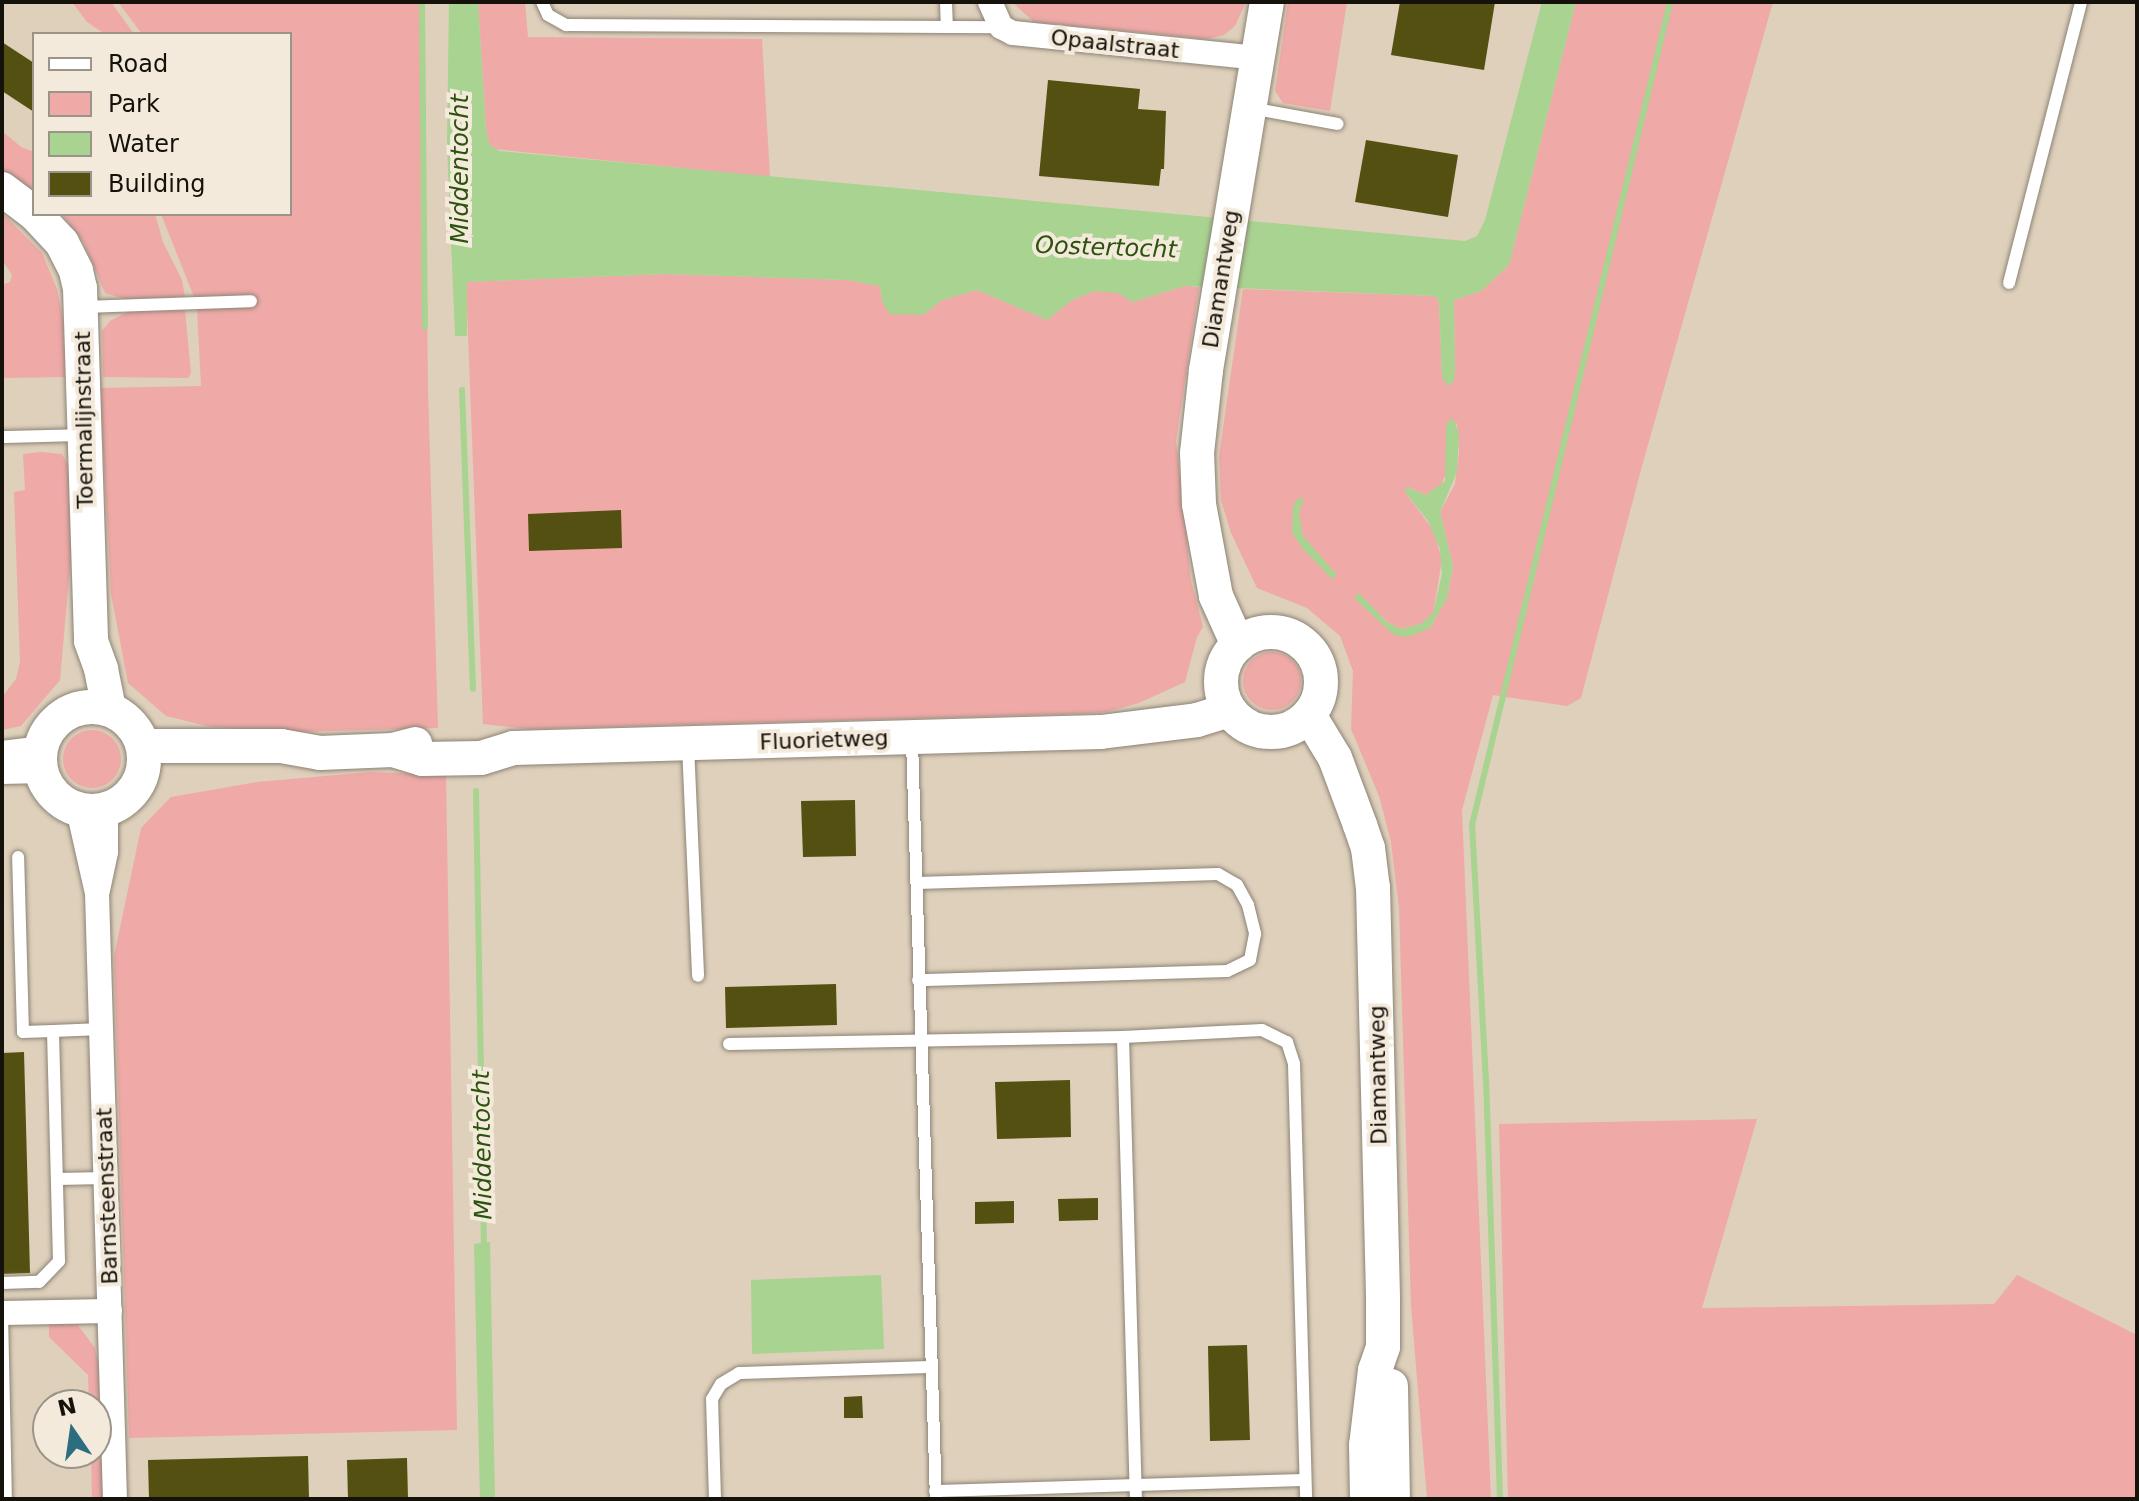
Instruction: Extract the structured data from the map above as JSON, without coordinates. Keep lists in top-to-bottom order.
{
  "streets": {
    "street": [
      "Opaalstraat",
      "Diamantweg",
      "Toermalijnstraat",
      "Fluorietweg",
      "Barnsteenstraat"
    ]
  },
  "crossings": [
    ["Opaalstraat", "Diamantweg"],
    ["Diamantweg", "Fluorietweg"],
    ["Toermalijnstraat", "Fluorietweg"],
    ["Toermalijnstraat", "Barnsteenstraat"],
    ["Fluorietweg", "Barnsteenstraat"]
  ],
  "water": ["Middentocht", "Oostertocht"],
  "legend": [
    "Road",
    "Park",
    "Water",
    "Building"
  ],
  "north": "top"
}
